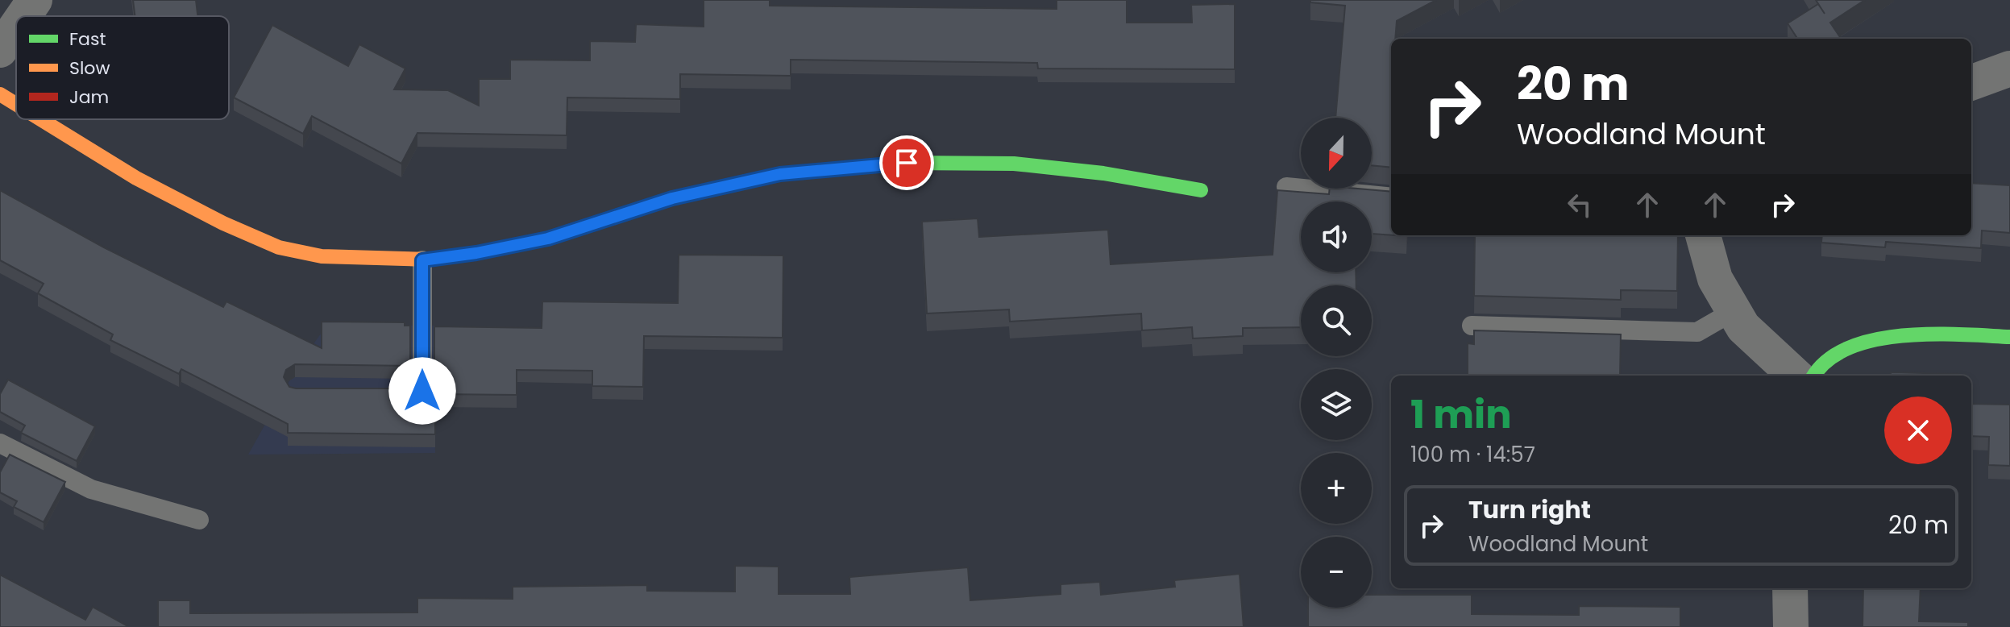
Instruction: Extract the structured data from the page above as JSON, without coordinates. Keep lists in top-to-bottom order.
{
  "legend": ["Fast", "Slow", "Jam"],
  "north": "bottom",
  "page": {
    "turn": ["20 m", "Woodland Mount"],
    "map_buttons": ["+", "−"],
    "heading": ["1 min", "100 m · 14:57"],
    "list": [
      {
        "name": "Turn right",
        "note": "Woodland Mount",
        "value": "20 m"
      }
    ]
  }
}
